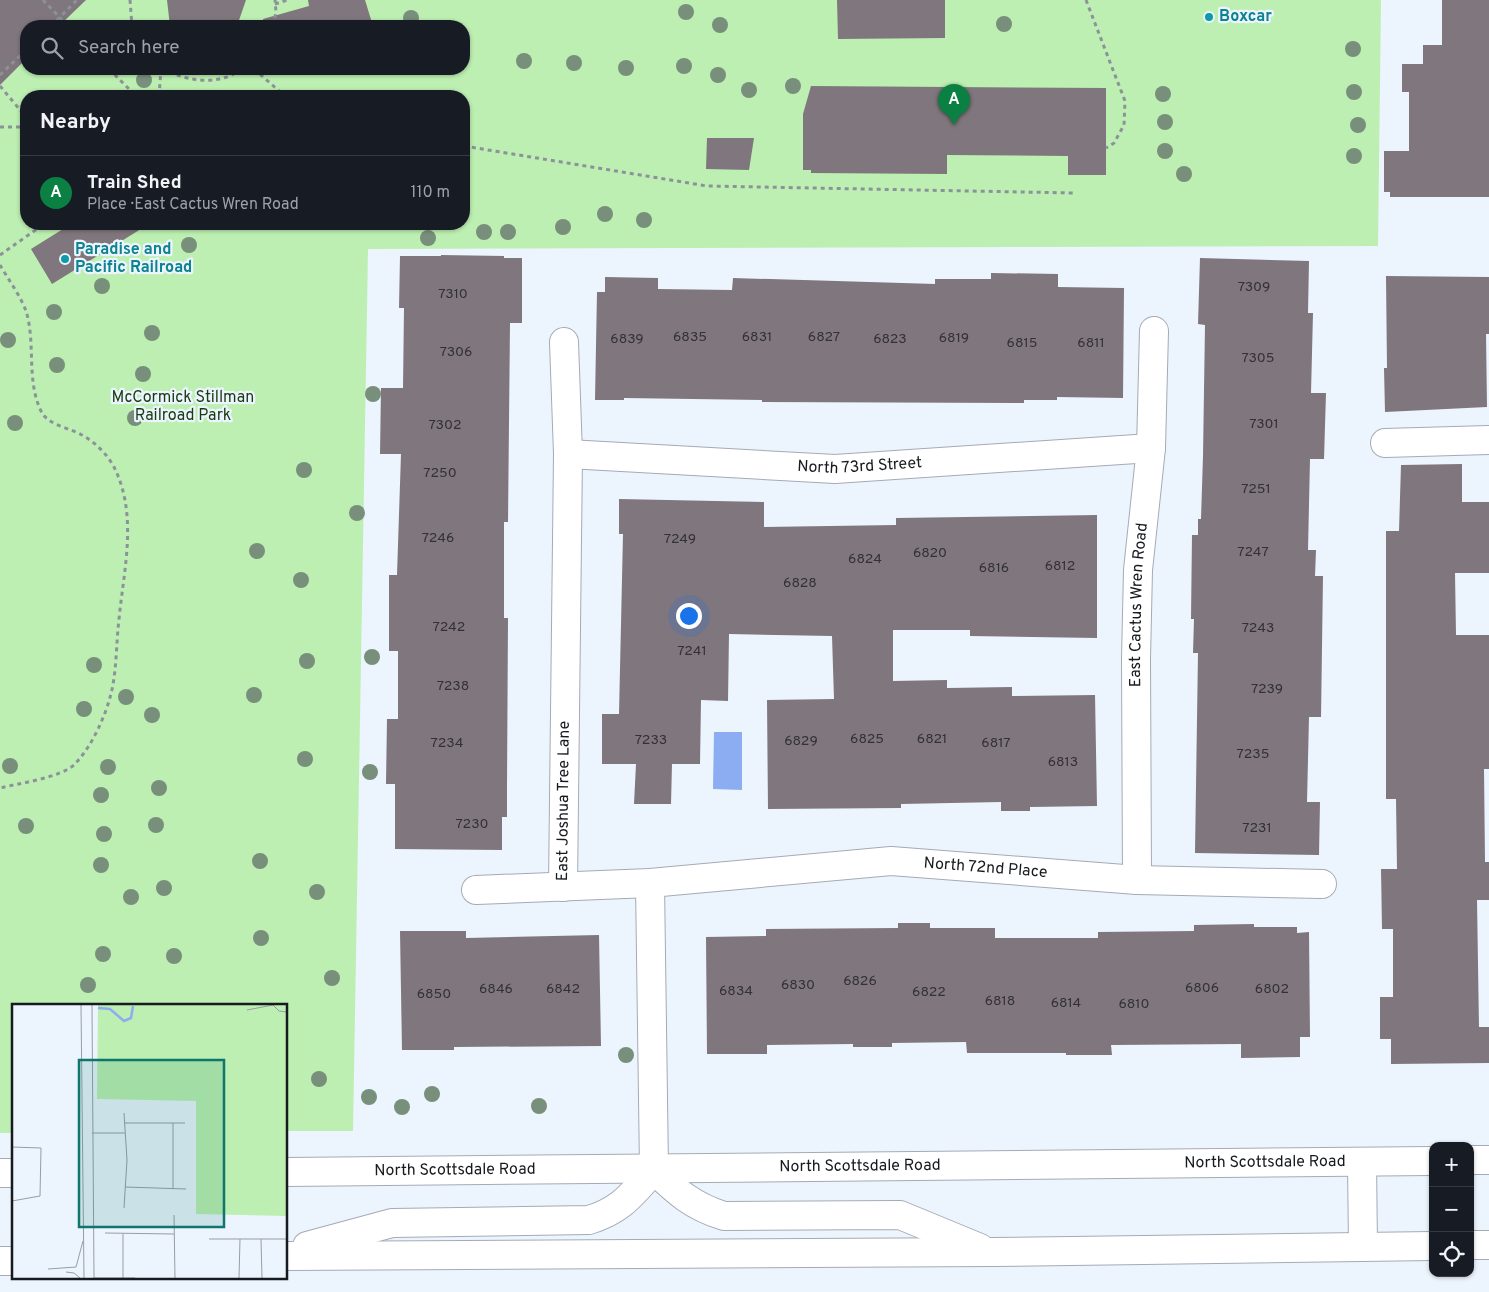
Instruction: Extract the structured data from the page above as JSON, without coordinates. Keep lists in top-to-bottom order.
{
  "streets": {
    "main road": [
      "North 73rd Street",
      "East Cactus Wren Road",
      "East Joshua Tree Lane",
      "North 72nd Place",
      "North Scottsdale Road"
    ]
  },
  "crossings": [
    ["North 73rd Street", "East Cactus Wren Road"],
    ["North 73rd Street", "East Joshua Tree Lane"],
    ["East Cactus Wren Road", "North 72nd Place"],
    ["East Joshua Tree Lane", "North 72nd Place"]
  ],
  "parks": ["McCormick Stillman Railroad Park"],
  "places": ["Boxcar", "Paradise and Pacific Railroad"],
  "house_numbers": [
    "7309",
    "7310",
    "6835",
    "6831",
    "6827",
    "6819",
    "6839",
    "6823",
    "6815",
    "6811",
    "7306",
    "7305",
    "7301",
    "7302",
    "7250",
    "7251",
    "7246",
    "7249",
    "7247",
    "6820",
    "6824",
    "6812",
    "6816",
    "6828",
    "7242",
    "7243",
    "7241",
    "7238",
    "7239",
    "6825",
    "6821",
    "7233",
    "6829",
    "7234",
    "6817",
    "7235",
    "6813",
    "7230",
    "7231",
    "6826",
    "6830",
    "6806",
    "6846",
    "6842",
    "6802",
    "6834",
    "6822",
    "6850",
    "6818",
    "6814",
    "6810"
  ],
  "page": {
    "search": "Search here",
    "pins": "A",
    "heading": "Nearby",
    "list": [
      {
        "mark": "A",
        "name": "Train Shed",
        "note": "Place · East Cactus Wren Road",
        "value": "110 m"
      }
    ],
    "map_buttons": ["+", "−"]
  }
}
